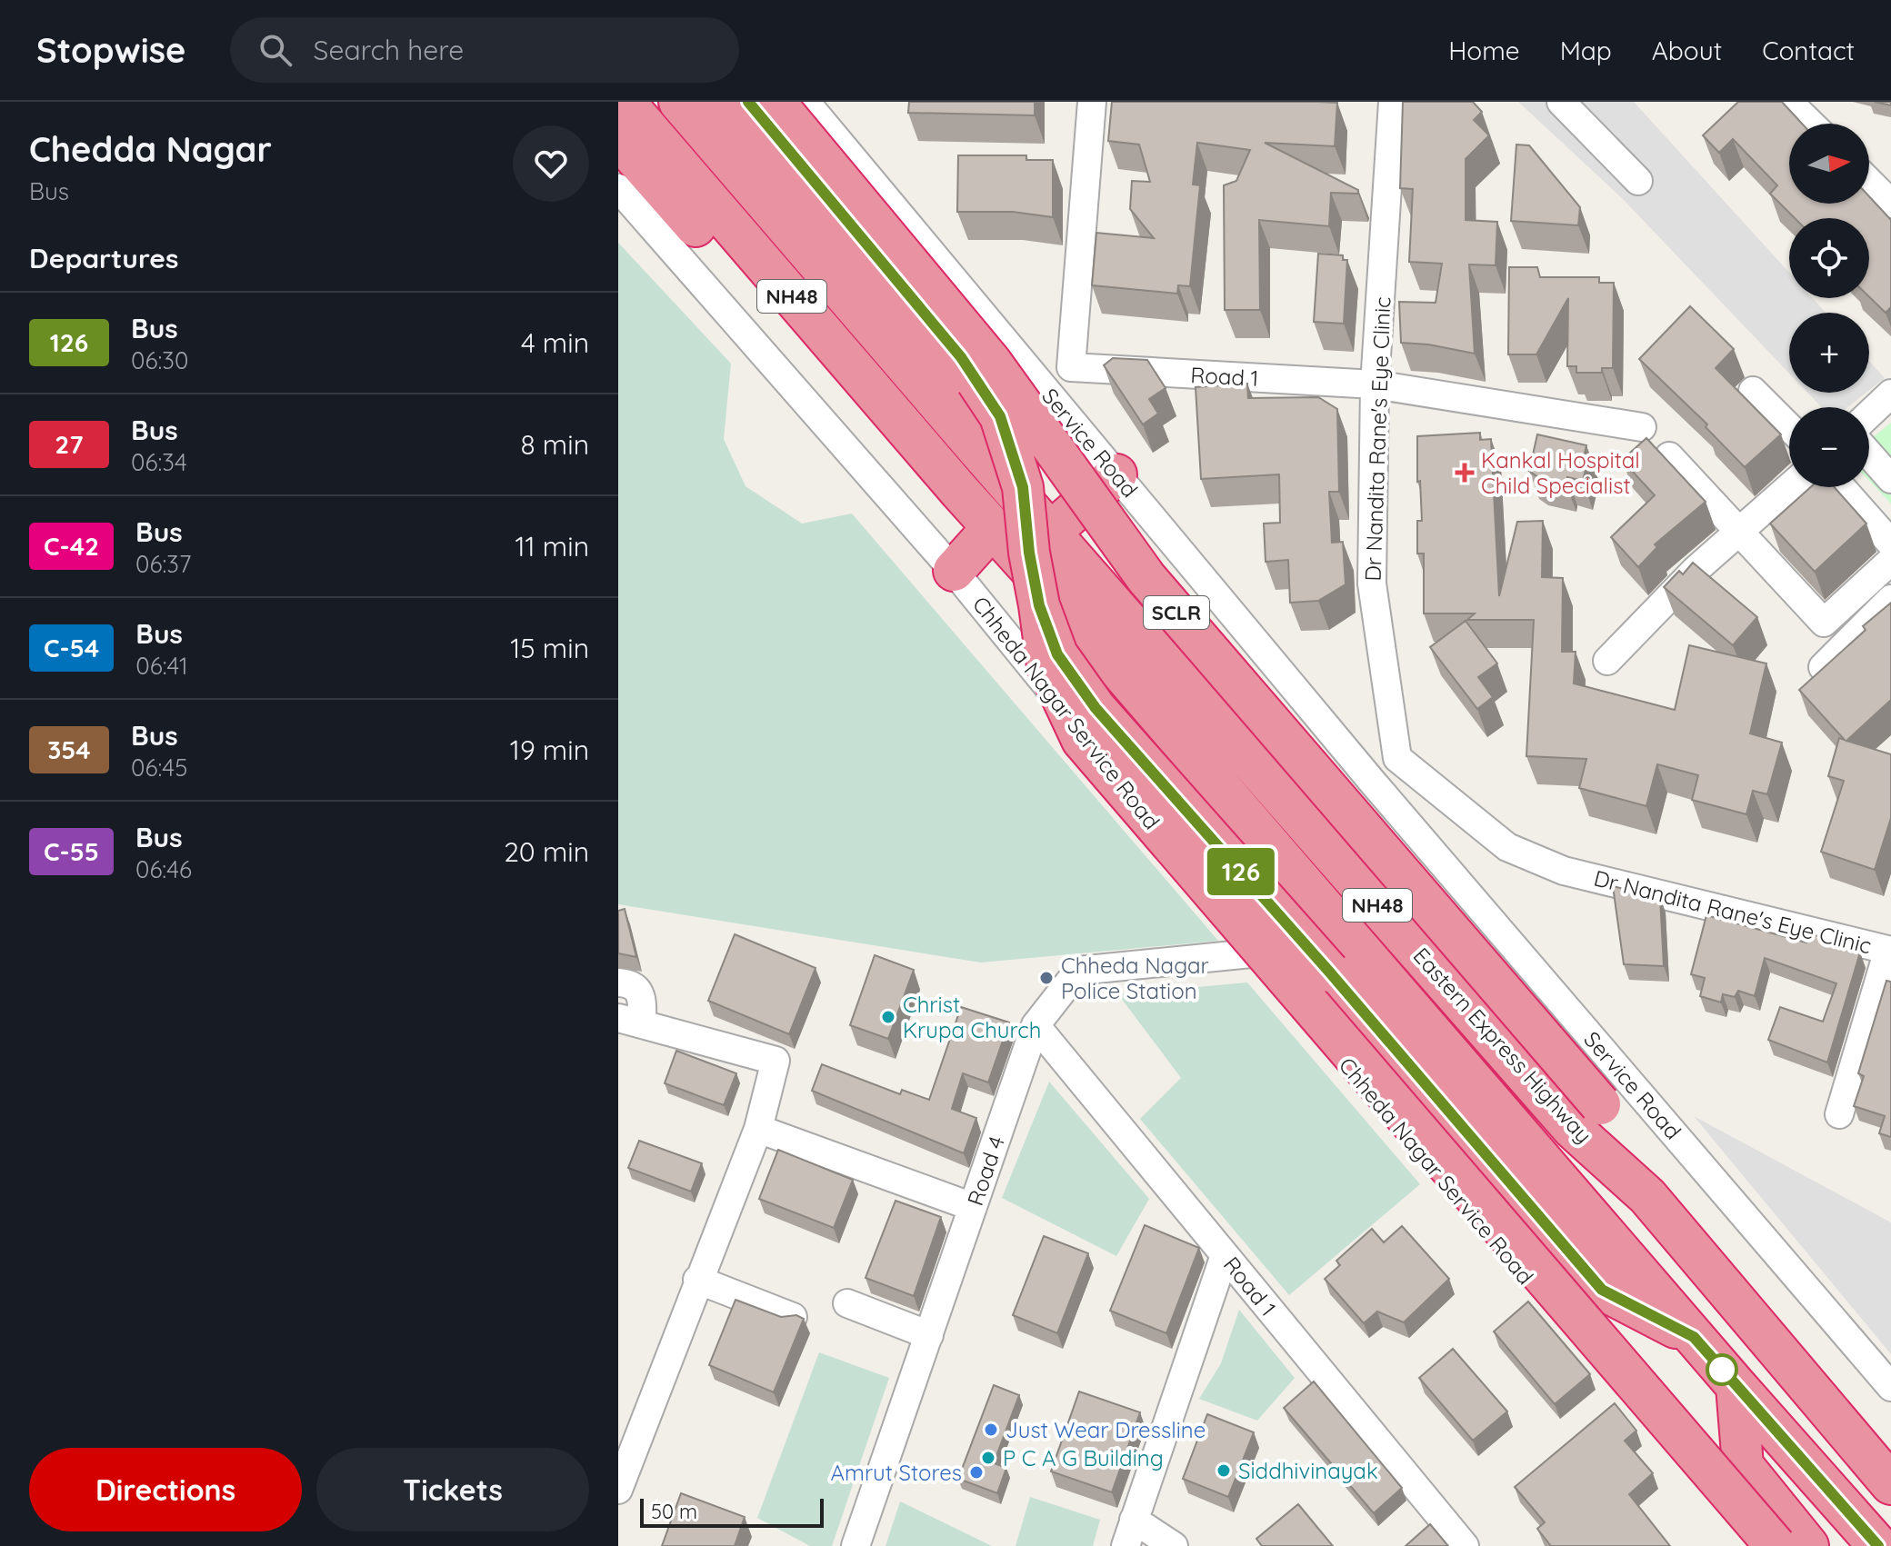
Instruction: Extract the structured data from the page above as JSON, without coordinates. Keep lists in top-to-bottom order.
{
  "streets": {
    "highway": ["NH48", "SCLR", "Eastern Express Highway"],
    "street": [
      "Road 1",
      "Dr Nandita Rane's Eye Clinic",
      "Service Road",
      "Chheda Nagar Service Road",
      "Road 4"
    ]
  },
  "crossings": [
    ["NH48", "Eastern Express Highway"],
    ["Road 1", "Dr Nandita Rane's Eye Clinic"],
    ["Road 1", "Road 4"],
    ["SCLR", "Eastern Express Highway"],
    ["Chheda Nagar Service Road", "Road 4"]
  ],
  "places": {
    "health": ["Kankal Hospital Child Specialist"],
    "other": [
      "Chheda Nagar Police Station",
      "Christ Krupa Church",
      "Just Wear Dressline",
      "P C A G Building",
      "Siddhivinayak",
      "Amrut Stores"
    ]
  },
  "lines": ["bus line 126"],
  "scale_bar": "50 m",
  "north": "right",
  "page": {
    "header": "Stopwise",
    "search": "Search here",
    "nav": [
      "Home",
      "Map",
      "About",
      "Contact"
    ],
    "heading": [
      ["Chedda Nagar", "Bus"],
      "Departures"
    ],
    "on_map": "126",
    "map_buttons": ["+", "−"],
    "list": [
      {
        "mark": "126",
        "name": "Bus",
        "note": "06:30",
        "value": "4 min"
      },
      {
        "mark": "27",
        "name": "Bus",
        "note": "06:34",
        "value": "8 min"
      },
      {
        "mark": "C-42",
        "name": "Bus",
        "note": "06:37",
        "value": "11 min"
      },
      {
        "mark": "C-54",
        "name": "Bus",
        "note": "06:41",
        "value": "15 min"
      },
      {
        "mark": "354",
        "name": "Bus",
        "note": "06:45",
        "value": "19 min"
      },
      {
        "mark": "C-55",
        "name": "Bus",
        "note": "06:46",
        "value": "20 min"
      }
    ],
    "buttons": ["Directions", "Tickets"],
    "scale": "50 m"
  }
}
